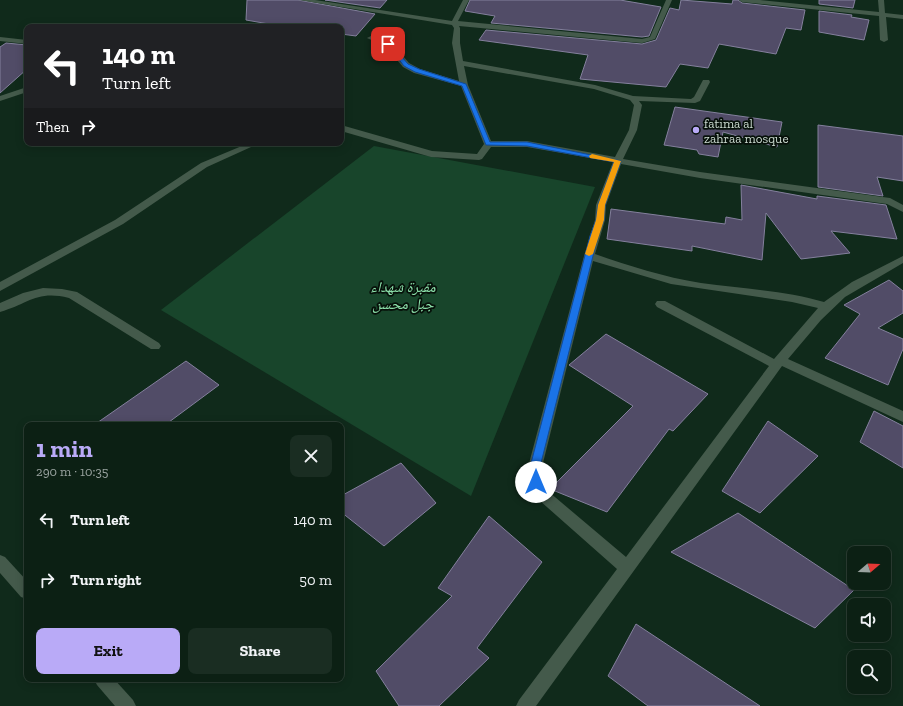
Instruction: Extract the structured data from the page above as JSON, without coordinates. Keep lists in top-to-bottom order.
{
  "parks": ["مقبرة شهداء جبل محسن"],
  "places": ["fatima al zahraa mosque"],
  "north": "right",
  "page": {
    "turn": ["140 m", "Turn left"],
    "then": "Then",
    "heading": ["1 min", "290 m · 10:35"],
    "list": [
      {
        "name": "Turn left",
        "value": "140 m"
      },
      {
        "name": "Turn right",
        "value": "50 m"
      }
    ],
    "buttons": ["Exit", "Share"]
  }
}
